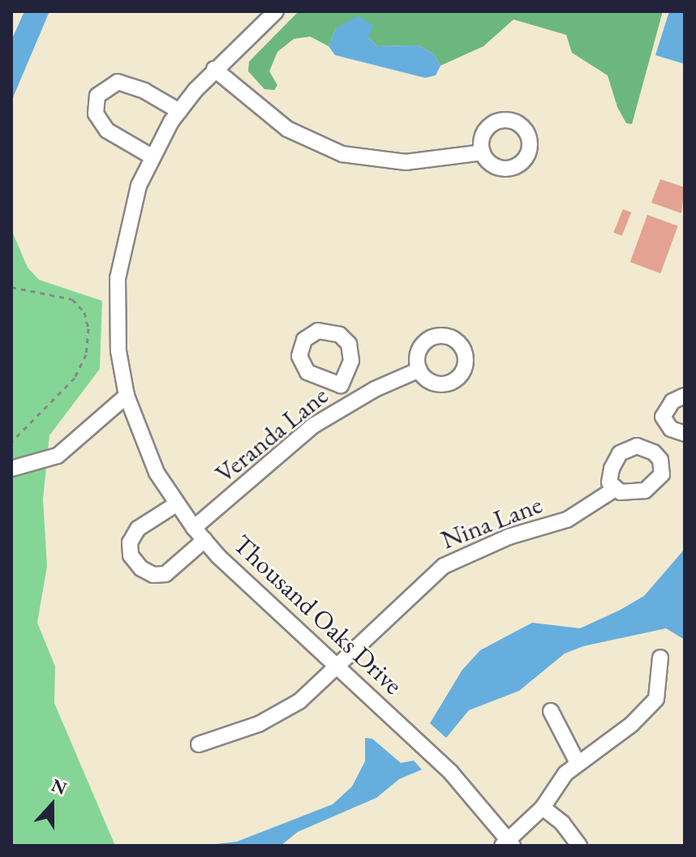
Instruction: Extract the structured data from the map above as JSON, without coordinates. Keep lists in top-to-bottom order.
{
  "streets": {
    "street": ["Veranda Lane", "Nina Lane", "Thousand Oaks Drive"]
  },
  "crossings": [
    ["Veranda Lane", "Thousand Oaks Drive"],
    ["Nina Lane", "Thousand Oaks Drive"]
  ],
  "north": "top"
}
